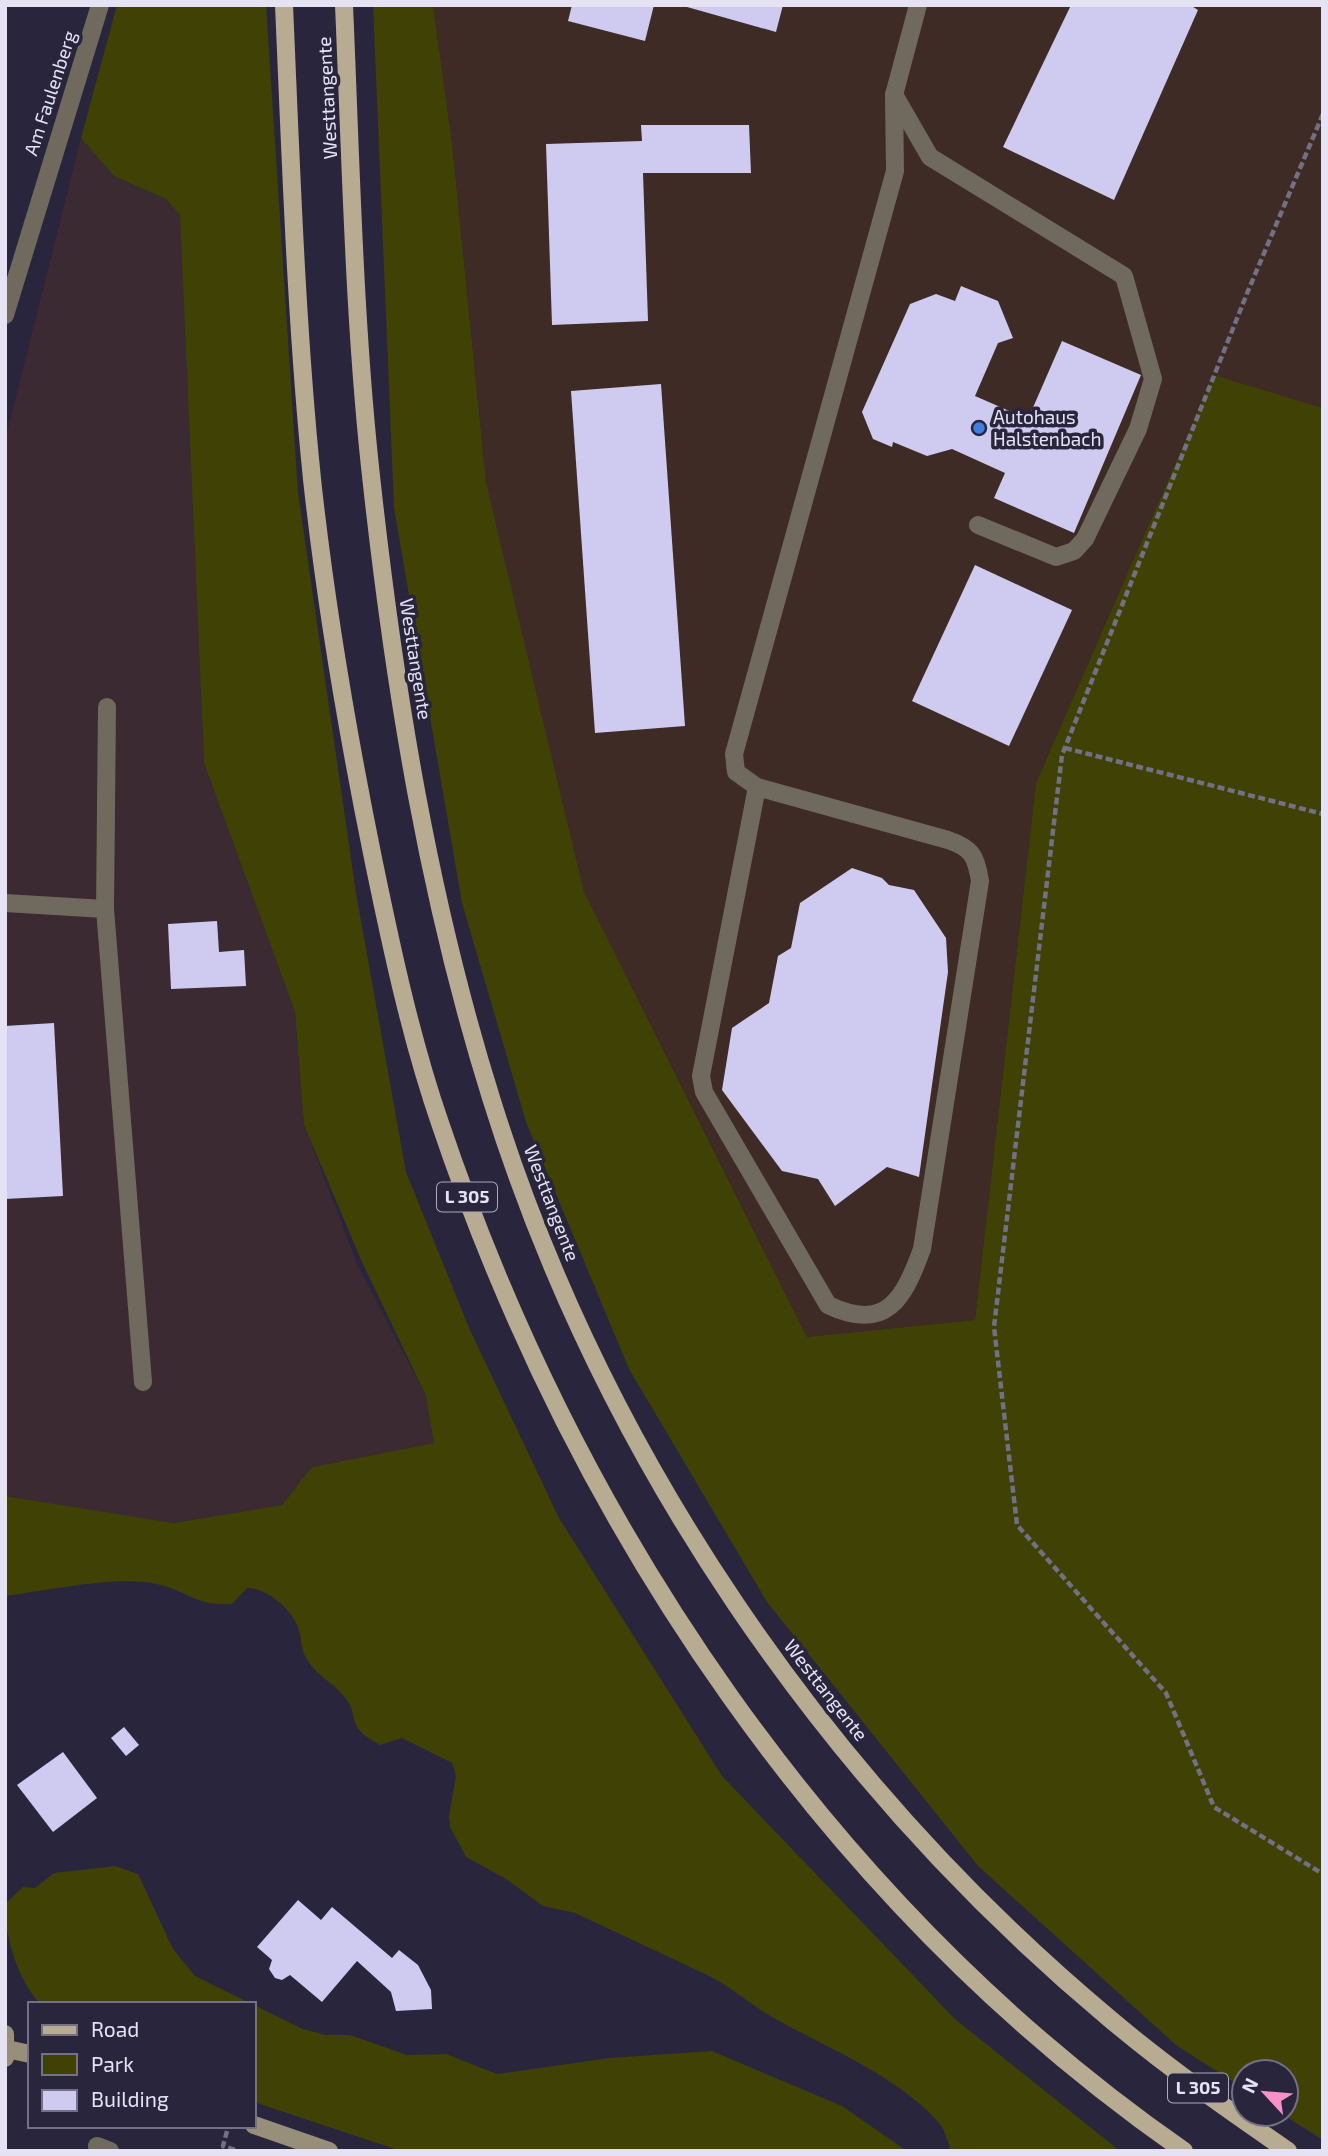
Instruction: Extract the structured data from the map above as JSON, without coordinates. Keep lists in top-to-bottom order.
{
  "streets": {
    "main road": ["Westtangente", "L 305"],
    "street": ["Am Faulenberg"]
  },
  "places": ["Autohaus Halstenbach"],
  "legend": ["Road", "Park", "Building"],
  "north": "top left"
}
